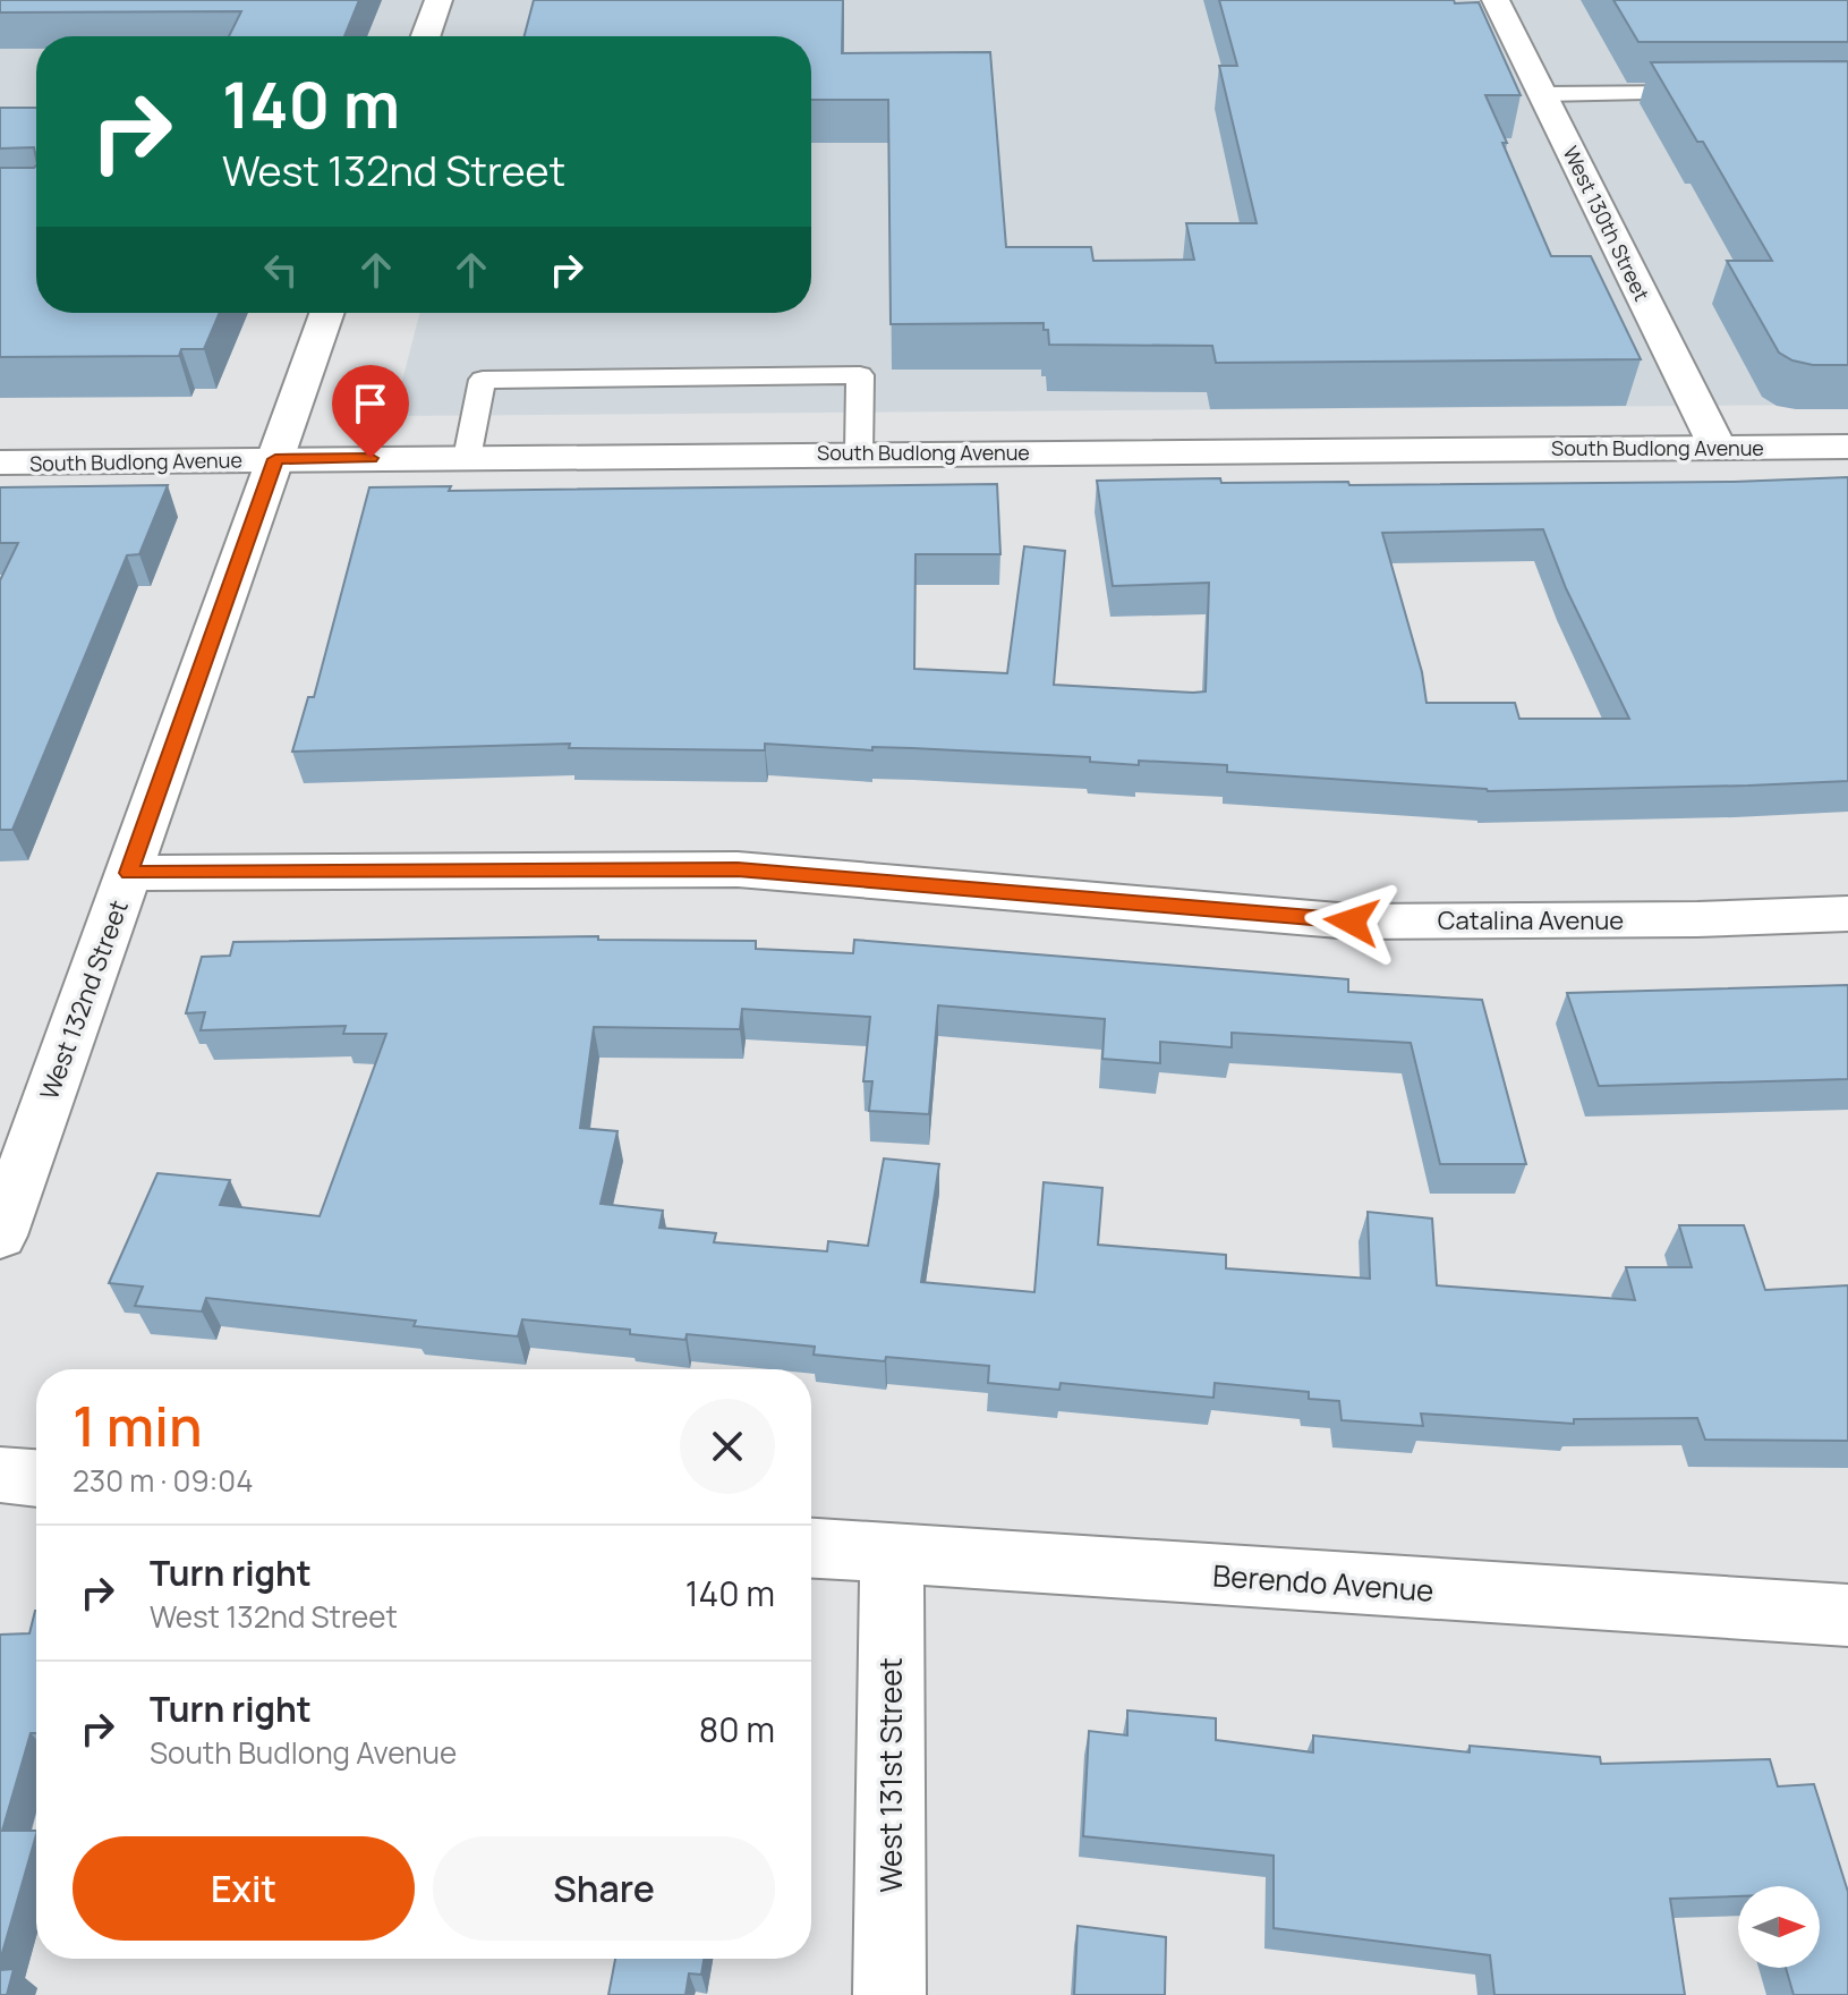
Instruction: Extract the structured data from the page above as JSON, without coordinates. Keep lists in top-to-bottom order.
{
  "streets": {
    "street": [
      "West 130th Street",
      "South Budlong Avenue",
      "Catalina Avenue",
      "West 132nd Street",
      "Berendo Avenue",
      "West 131st Street"
    ]
  },
  "crossings": [
    ["West 130th Street", "South Budlong Avenue"],
    ["South Budlong Avenue", "West 132nd Street"],
    ["Catalina Avenue", "West 132nd Street"],
    ["Berendo Avenue", "West 131st Street"]
  ],
  "north": "right",
  "page": {
    "turn": ["140 m", "West 132nd Street"],
    "heading": ["1 min", "230 m · 09:04"],
    "list": [
      {
        "name": "Turn right",
        "note": "West 132nd Street",
        "value": "140 m"
      },
      {
        "name": "Turn right",
        "note": "South Budlong Avenue",
        "value": "80 m"
      }
    ],
    "buttons": ["Exit", "Share"]
  }
}
